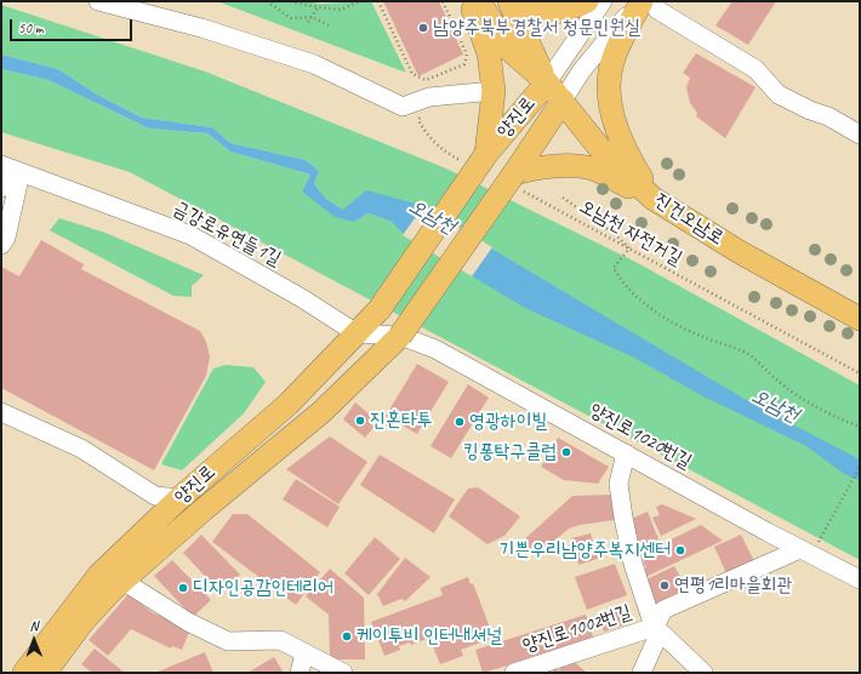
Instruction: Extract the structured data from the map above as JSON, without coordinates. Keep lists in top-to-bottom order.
{
  "streets": {
    "main road": ["양진로", "진건오남로"],
    "street": ["금강로유연들1길", "양진로1020번길", "양진로1002번길"],
    "path": ["오남천 자전거길"]
  },
  "crossings": [
    ["양진로", "진건오남로"],
    ["양진로", "오남천 자전거길"],
    ["양진로", "금강로유연들1길"],
    ["양진로", "양진로1020번길"],
    ["양진로1020번길", "양진로1002번길"]
  ],
  "water": ["오남천"],
  "places": [
    "남양주북부경찰서 청문민원실",
    "진혼타투",
    "영광하이빌",
    "킹퐁탁구클럽",
    "기쁜우리남양주복지센터",
    "연평1리마을회관",
    "디자인공감인테리어",
    "케이투비 인터내셔널"
  ],
  "scale_bar": "50 m",
  "north": "top"
}
